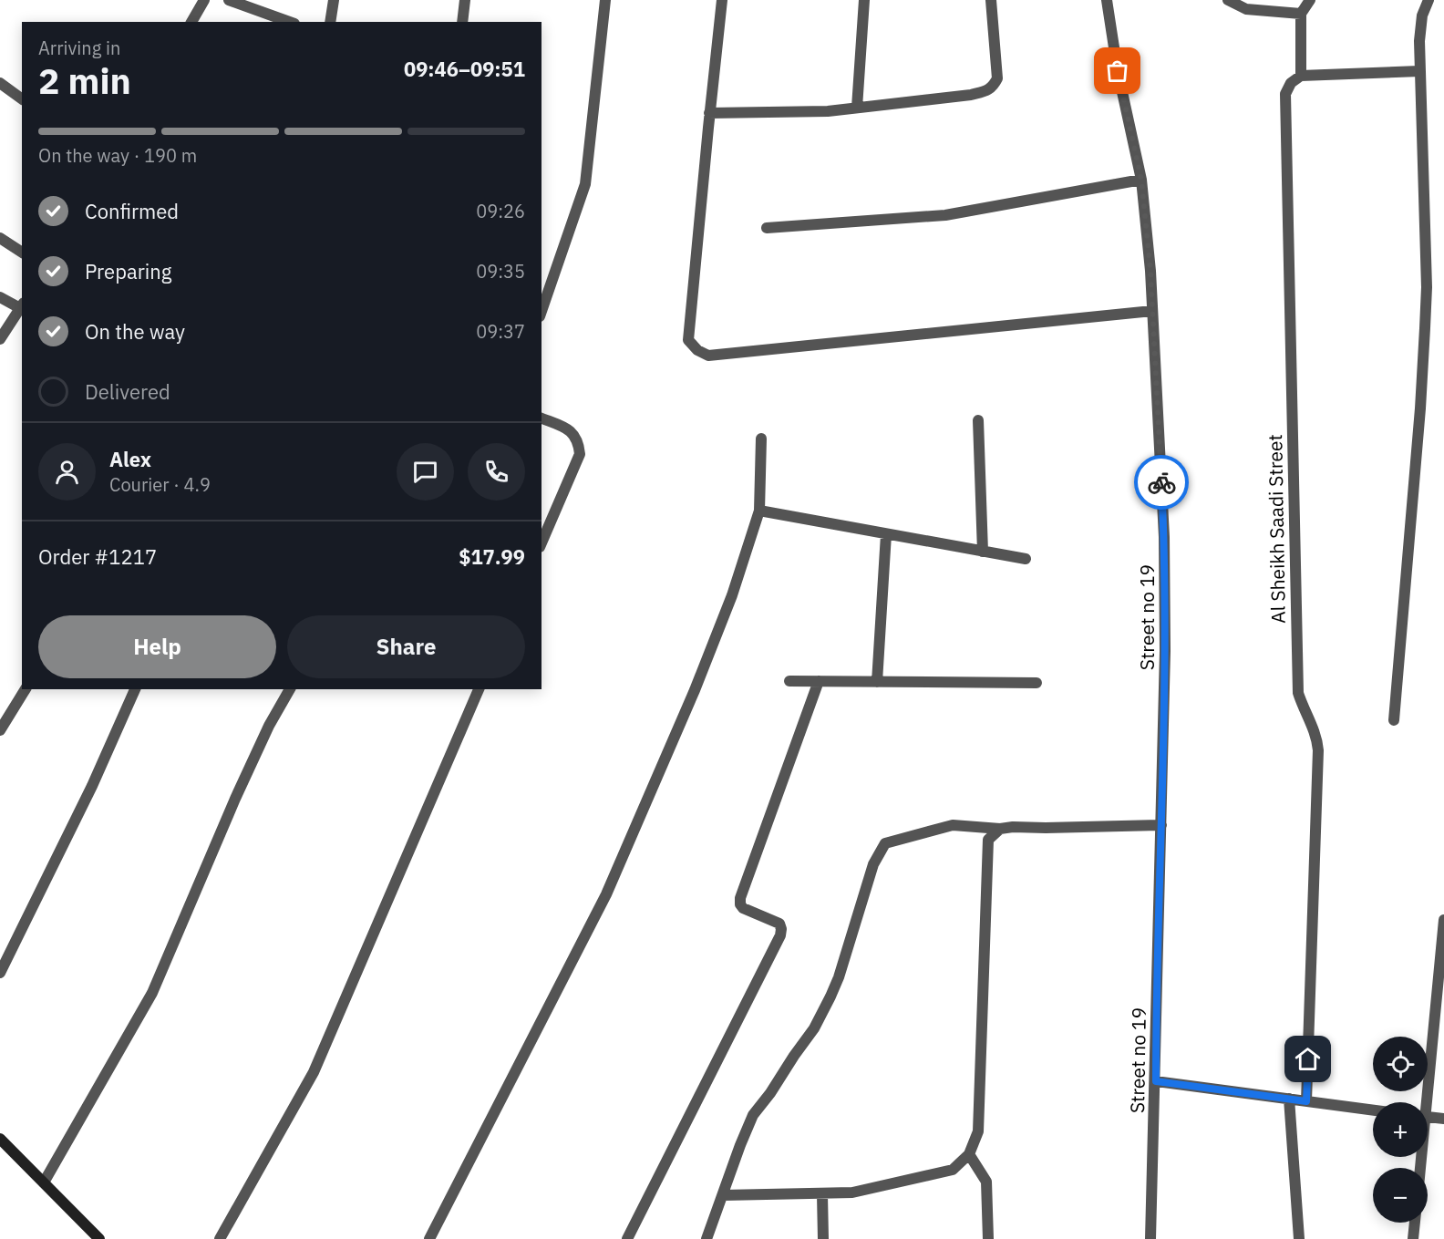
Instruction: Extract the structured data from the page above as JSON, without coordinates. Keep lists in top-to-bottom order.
{
  "streets": {
    "street": ["Al Sheikh Saadi Street", "Street no 19"]
  },
  "page": {
    "heading": ["2 min", "Arriving in", "09:46–09:51"],
    "panel": [
      "Alex",
      "Courier · 4.9",
      "Order #1217",
      "$17.99"
    ],
    "bar": "On the way · 190 m",
    "list": [
      ["Confirmed", "09:26"],
      ["Preparing", "09:35"],
      ["On the way", "09:37"],
      "Delivered"
    ],
    "buttons": ["Help", "Share"],
    "map_buttons": ["+", "−"]
  }
}
